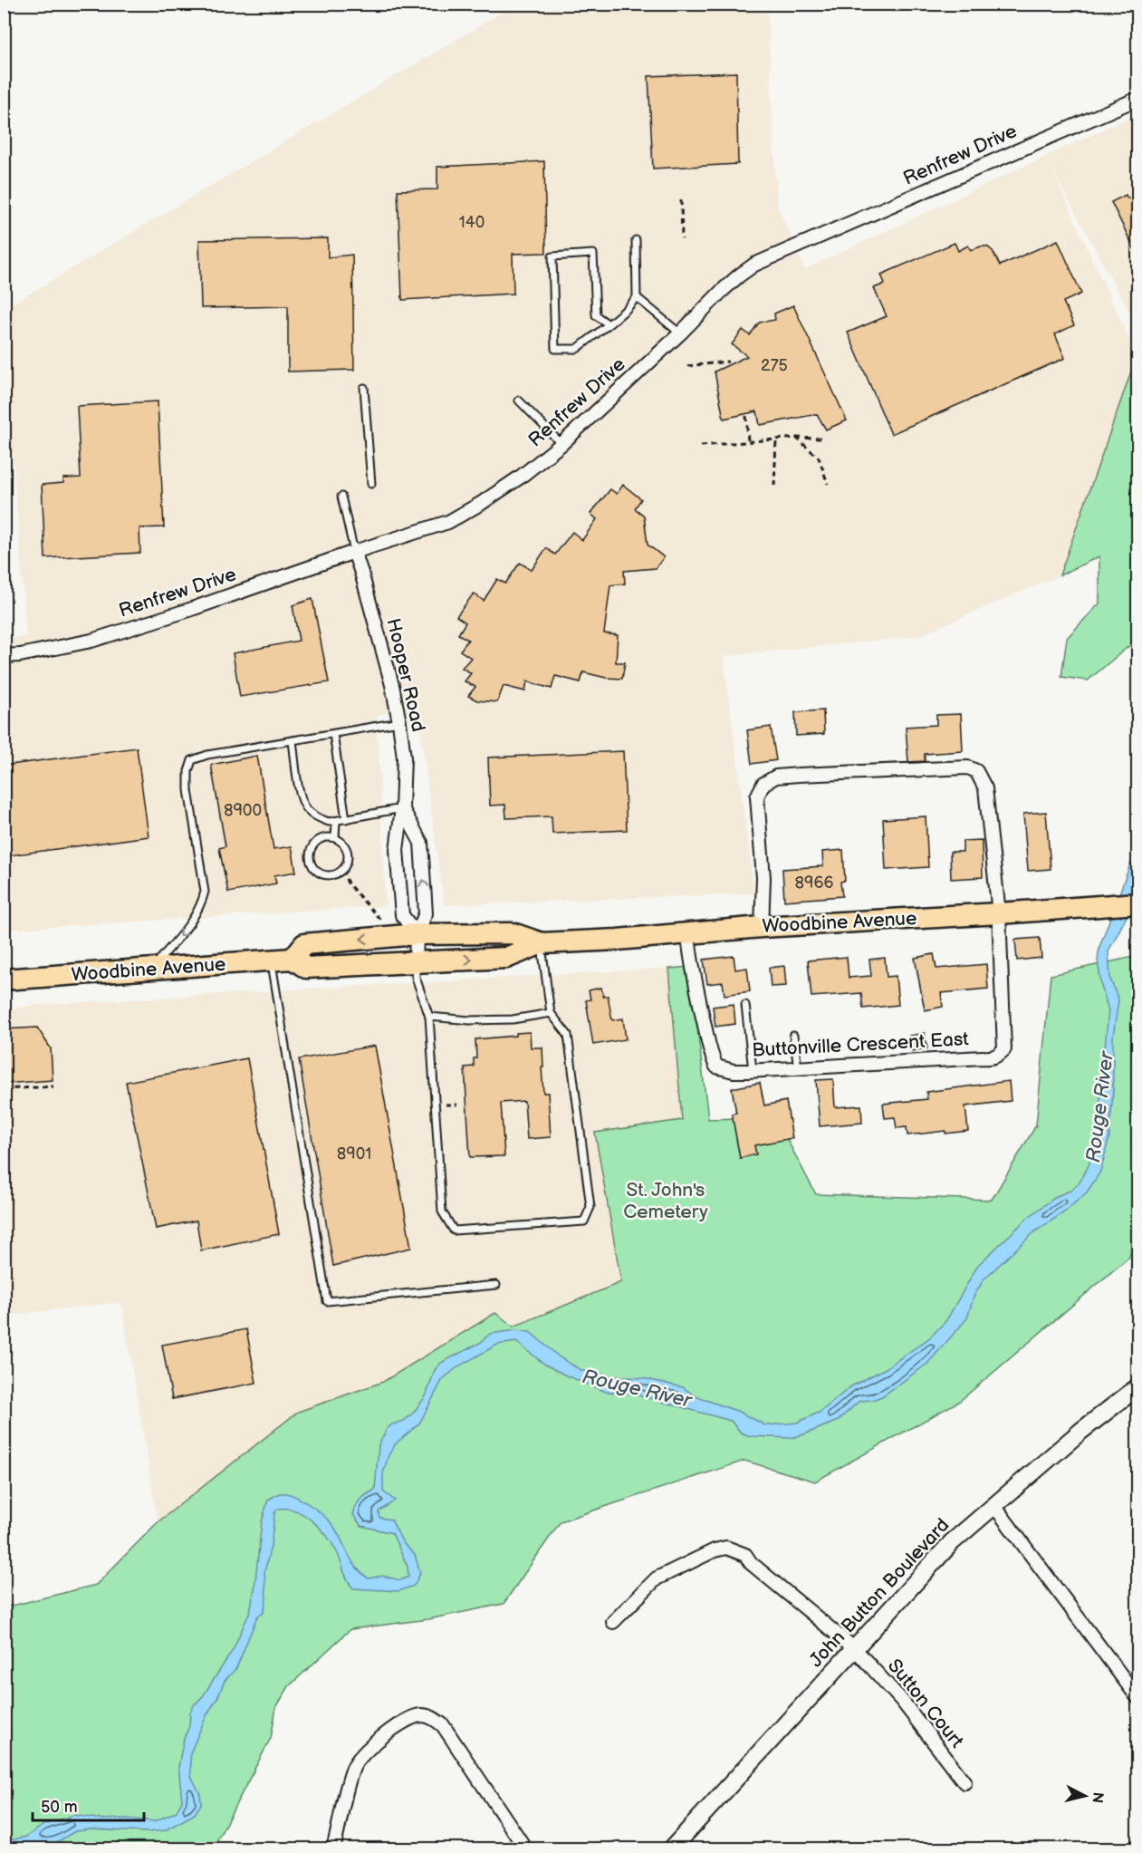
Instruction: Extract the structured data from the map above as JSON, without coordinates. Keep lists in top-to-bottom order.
{
  "streets": {
    "main road": ["Woodbine Avenue"],
    "street": [
      "Renfrew Drive",
      "Hooper Road",
      "Buttonville Crescent East",
      "John Button Boulevard",
      "Sutton Court"
    ]
  },
  "crossings": [
    ["Renfrew Drive", "Hooper Road"],
    ["Hooper Road", "Woodbine Avenue"],
    ["Woodbine Avenue", "Buttonville Crescent East"],
    ["John Button Boulevard", "Sutton Court"]
  ],
  "water": ["Rouge River"],
  "parks": ["St. John's Cemetery"],
  "house_numbers": [
    "140",
    "275",
    "8900",
    "8966",
    "8901"
  ],
  "scale_bar": "50 m",
  "north": "right"
}
